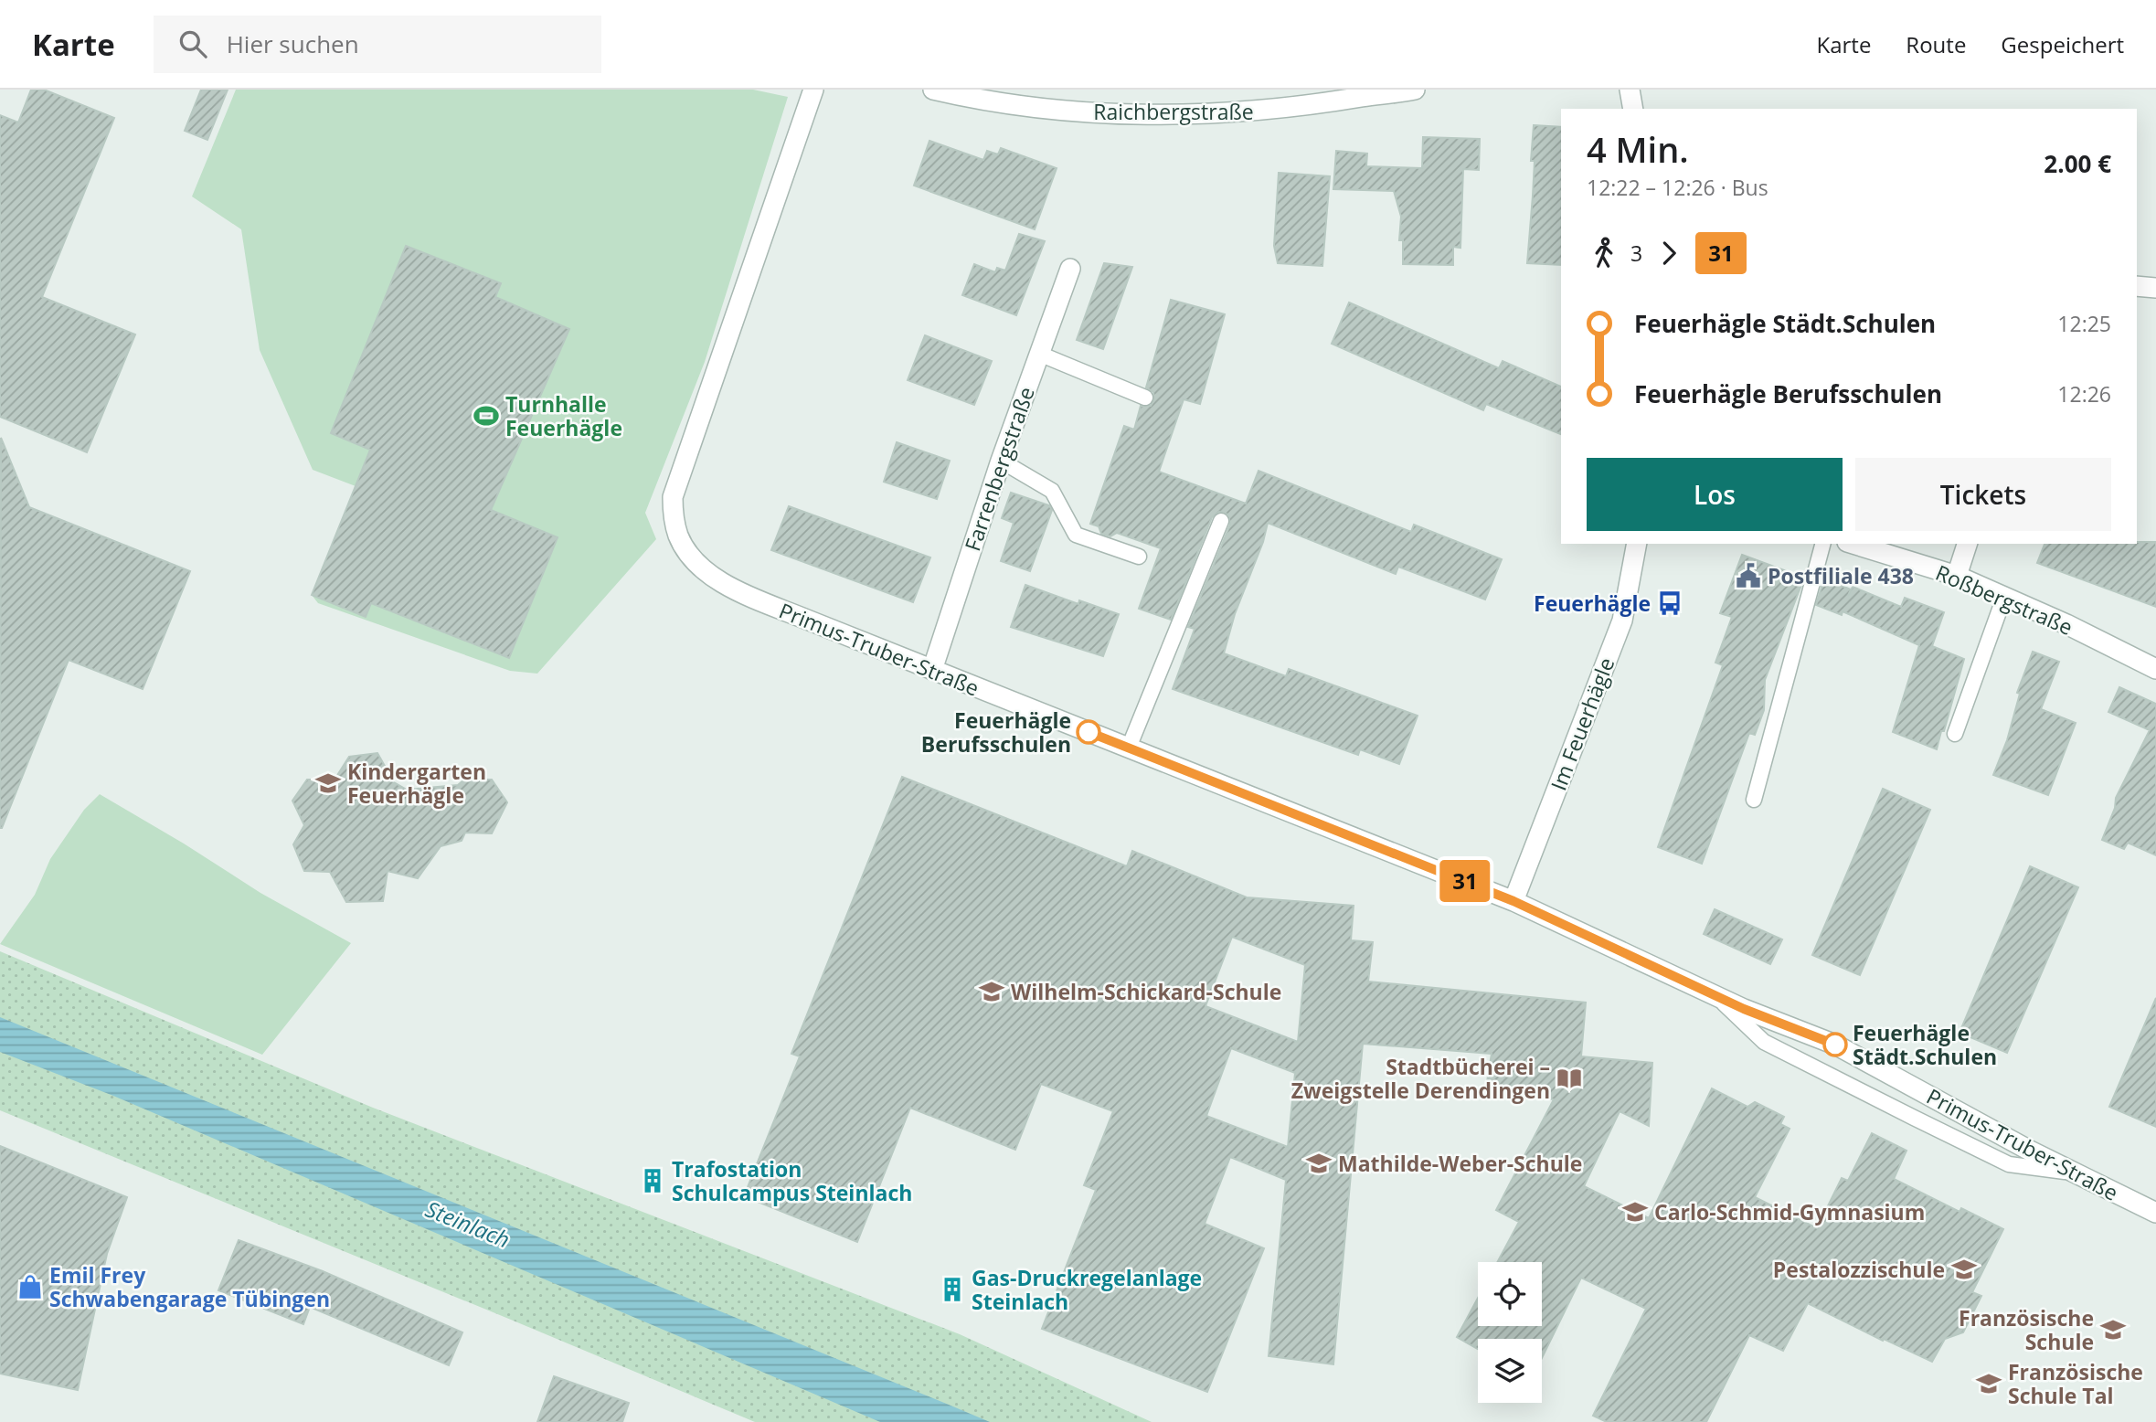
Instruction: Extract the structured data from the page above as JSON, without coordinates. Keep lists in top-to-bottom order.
{
  "streets": {
    "street": [
      "Raichbergstraße",
      "Farrenbergstraße",
      "Roßbergstraße",
      "Primus-Truber-Straße",
      "Im Feuerhägle"
    ]
  },
  "crossings": [
    ["Farrenbergstraße", "Primus-Truber-Straße"],
    ["Primus-Truber-Straße", "Im Feuerhägle"]
  ],
  "water": ["Steinlach"],
  "places": {
    "sports": ["Turnhalle Feuerhägle"],
    "public building": ["Postfiliale 438"],
    "bus stop": ["Feuerhägle"],
    "other": ["Feuerhägle Berufsschulen", "Feuerhägle Städt.Schulen"],
    "school or university": [
      "Kindergarten Feuerhägle",
      "Wilhelm-Schickard-Schule",
      "Mathilde-Weber-Schule",
      "Carlo-Schmid-Gymnasium",
      "Pestalozzischule",
      "Französische Schule",
      "Französische Schule Tal"
    ],
    "library": ["Stadtbücherei – Zweigstelle Derendingen"],
    "building": ["Trafostation Schulcampus Steinlach", "Gas-Druckregelanlage Steinlach"],
    "shop": ["Emil Frey Schwabengarage Tübingen"]
  },
  "lines": ["bus line 31"],
  "page": {
    "header": "Karte",
    "search": "Hier suchen",
    "nav": ["Karte", "Route", "Gespeichert"],
    "on_map": "31",
    "heading": ["4 Min.", "12:22 – 12:26 · Bus", "2.00 €"],
    "legs": ["3", "31"],
    "list": [
      {
        "name": "Feuerhägle Städt.Schulen",
        "value": "12:25"
      },
      {
        "name": "Feuerhägle Berufsschulen",
        "value": "12:26"
      }
    ],
    "buttons": ["Los", "Tickets"]
  }
}
